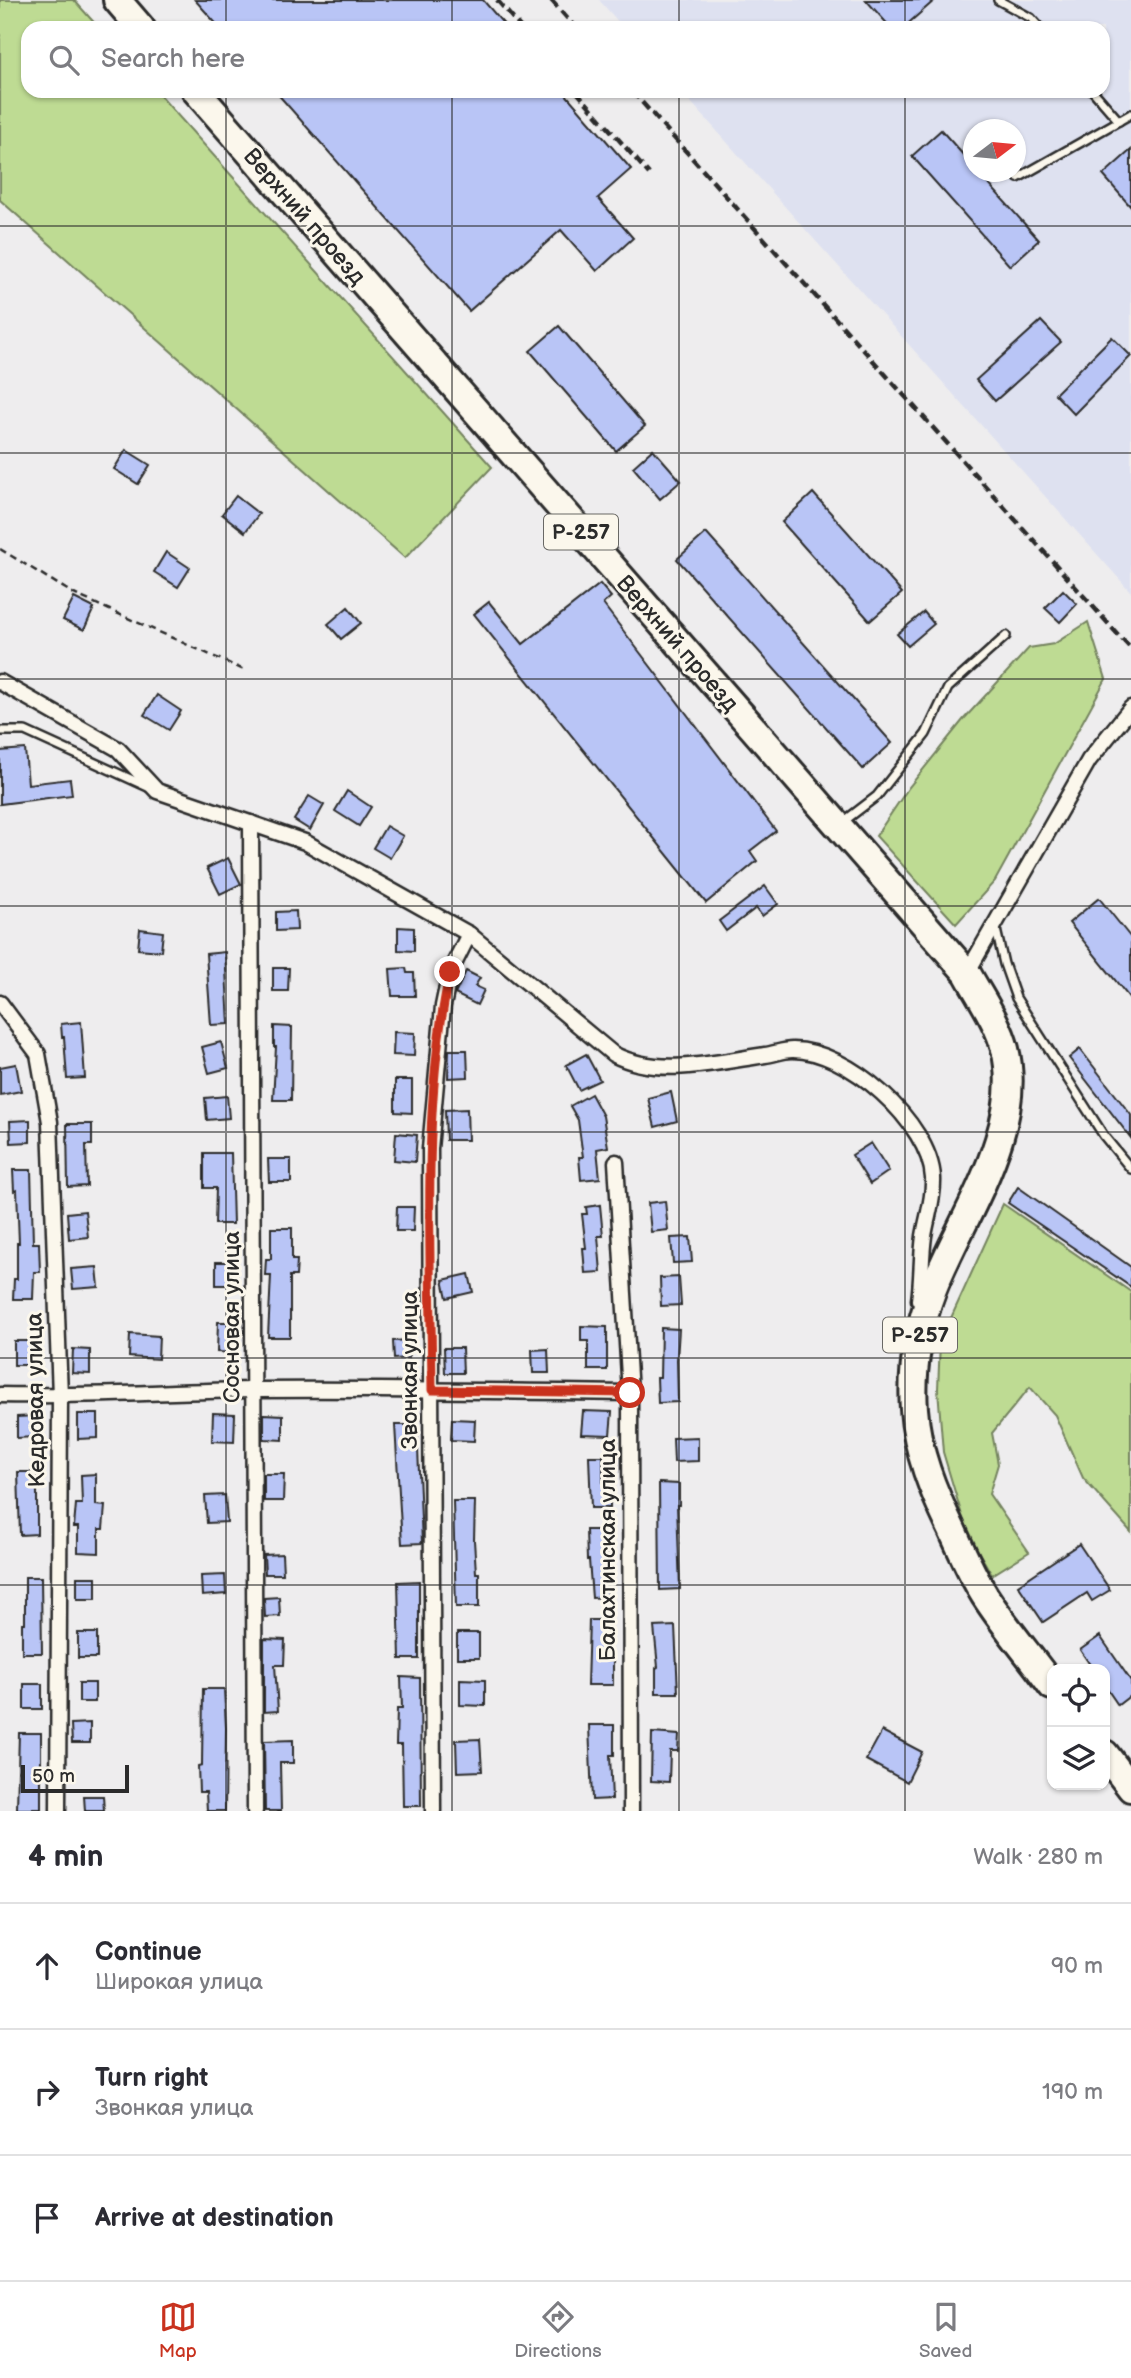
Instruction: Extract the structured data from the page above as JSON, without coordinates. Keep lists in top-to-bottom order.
{
  "streets": {
    "highway": ["Верхний проезд", "Р-257"],
    "street": [
      "Сосновая улица",
      "Звонкая улица",
      "Кедровая улица",
      "Балахтинская улица"
    ]
  },
  "crossings": [
    ["Верхний проезд", "Р-257"]
  ],
  "scale_bar": "50 m",
  "north": "right",
  "page": {
    "search": "Search here",
    "scale": "50 m",
    "heading": ["4 min", "Walk · 280 m"],
    "list": [
      ["Continue", "Широкая улица", "90 m"],
      ["Turn right", "Звонкая улица", "190 m"],
      "Arrive at destination"
    ],
    "nav": ["Map", "Directions", "Saved"]
  }
}
